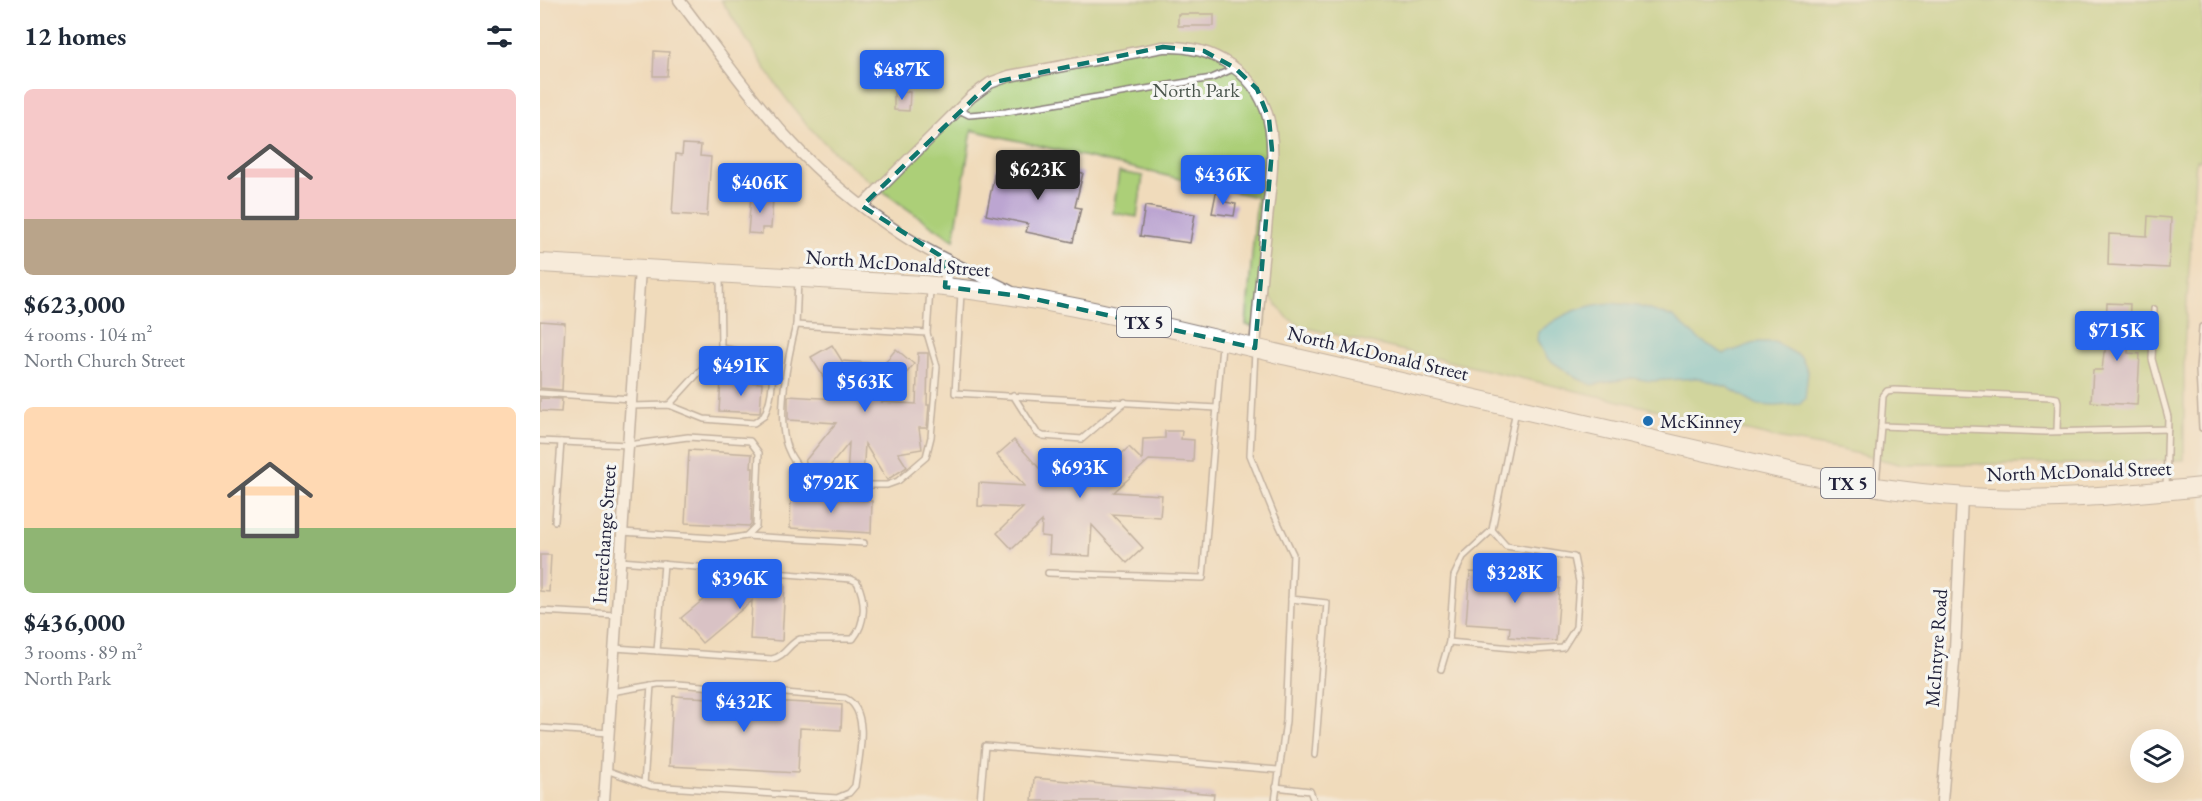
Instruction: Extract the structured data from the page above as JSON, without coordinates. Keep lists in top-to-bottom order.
{
  "streets": {
    "main road": ["North McDonald Street", "TX 5"],
    "street": ["Interchange Street", "McIntyre Road"]
  },
  "crossings": [
    ["North McDonald Street", "Interchange Street"],
    ["North McDonald Street", "McIntyre Road"]
  ],
  "parks": ["North Park"],
  "places": ["McKinney"],
  "page": {
    "heading": "12 homes",
    "price": [
      "$487K",
      "$623K",
      "$436K",
      "$406K",
      "$715K",
      "$491K",
      "$563K",
      "$693K",
      "$792K",
      "$328K",
      "$396K",
      "$432K"
    ],
    "list": [
      {
        "name": "$623,000",
        "note": "4 rooms · 104 m² · North Church Street"
      },
      {
        "name": "$436,000",
        "note": "3 rooms · 89 m² · North Park"
      }
    ]
  }
}
